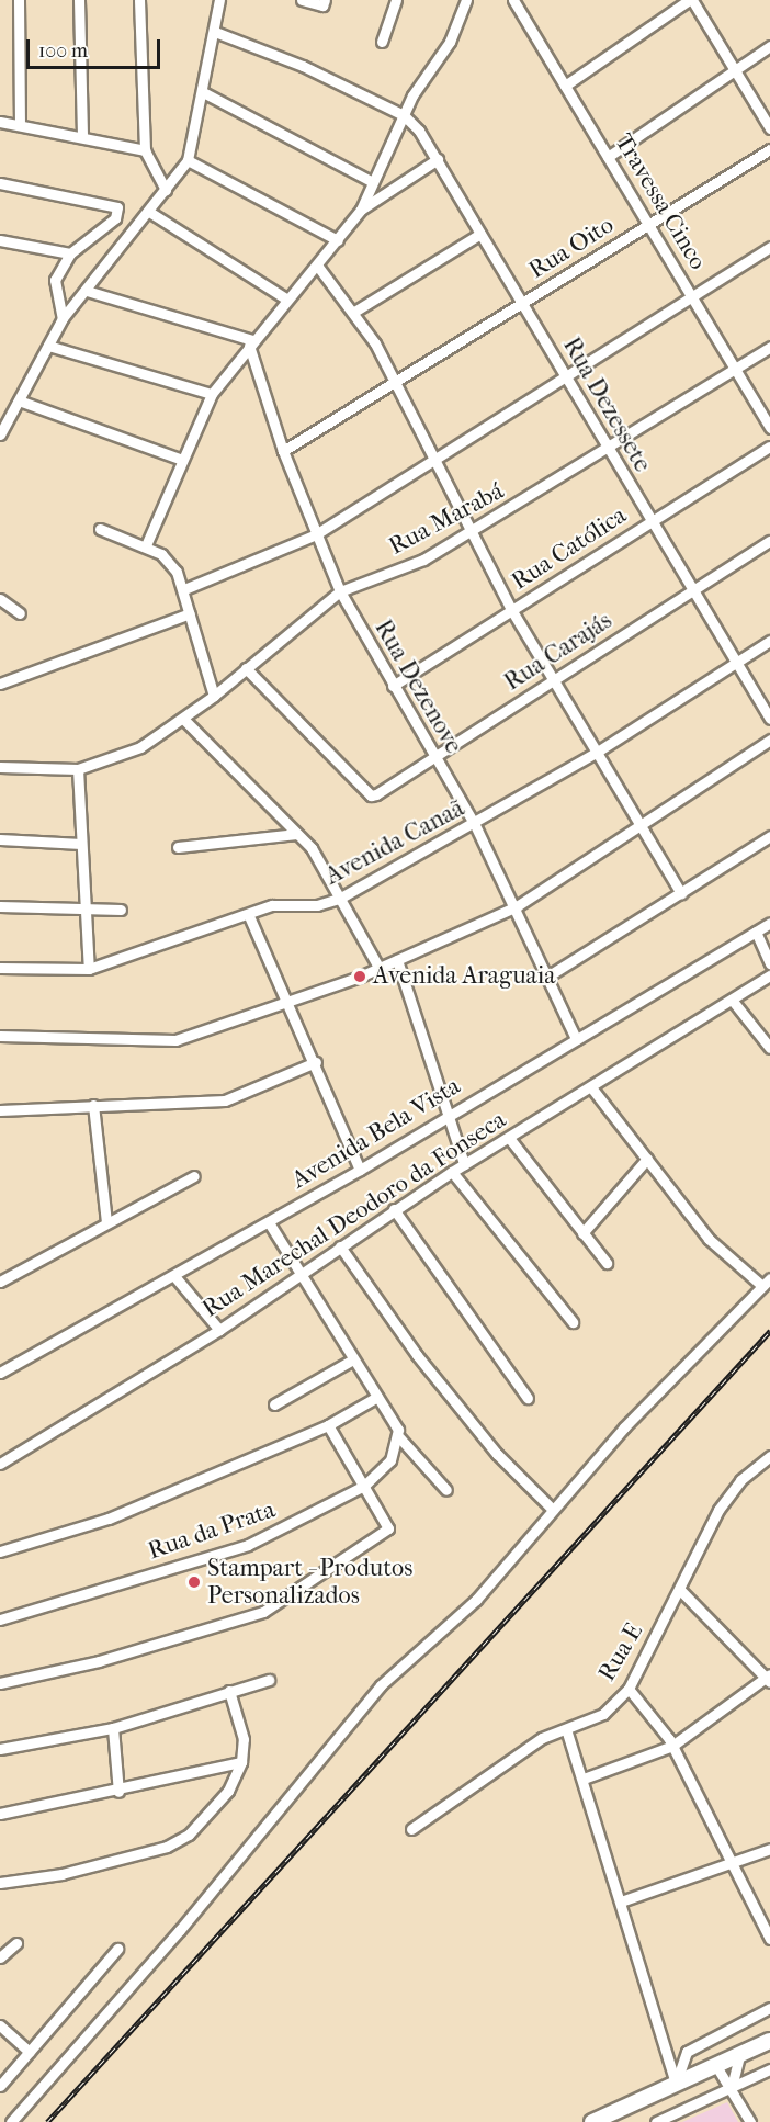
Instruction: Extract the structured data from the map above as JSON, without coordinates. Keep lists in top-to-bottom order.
{
  "streets": {
    "street": [
      "Travessa Cinco",
      "Rua Oito",
      "Rua Dezessete",
      "Rua Marabá",
      "Rua Católica",
      "Rua Carajás",
      "Rua Dezenove",
      "Avenida Canaã",
      "Avenida Bela Vista",
      "Rua Marechal Deodoro da Fonseca",
      "Rua da Prata",
      "Rua E"
    ]
  },
  "crossings": [
    ["Travessa Cinco", "Rua Oito"],
    ["Travessa Cinco", "Rua Marabá"],
    ["Rua Oito", "Rua Dezessete"],
    ["Rua Oito", "Rua Dezenove"],
    ["Rua Dezessete", "Rua Marabá"],
    ["Rua Dezessete", "Rua Católica"],
    ["Rua Dezessete", "Rua Carajás"],
    ["Rua Dezessete", "Avenida Canaã"],
    ["Rua Marabá", "Rua Carajás"],
    ["Rua Marabá", "Rua Dezenove"],
    ["Rua Católica", "Rua Dezenove"],
    ["Rua Carajás", "Rua Dezenove"],
    ["Rua Dezenove", "Avenida Canaã"],
    ["Rua Dezenove", "Avenida Bela Vista"]
  ],
  "places": ["Avenida Araguaia", "Stampart - Produtos Personalizados"],
  "scale_bar": "100 m"
}
